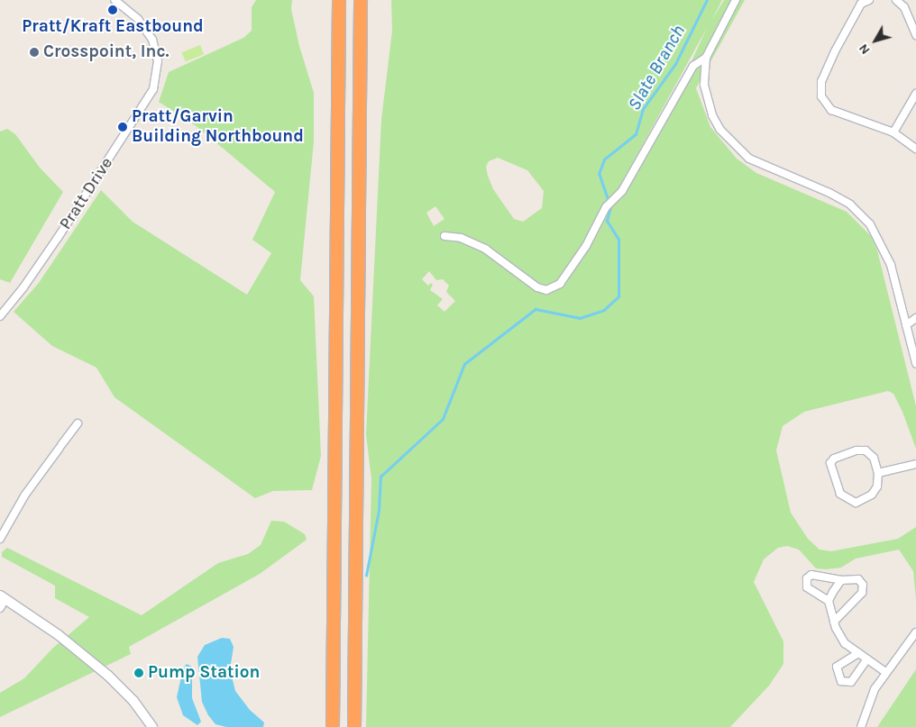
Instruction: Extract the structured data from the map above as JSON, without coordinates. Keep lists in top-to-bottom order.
{
  "streets": {
    "street": ["Pratt Drive"]
  },
  "water": ["Slate Branch"],
  "places": [
    "Pratt/Kraft Eastbound",
    "Crosspoint, Inc.",
    "Pratt/Garvin Building Northbound",
    "Pump Station"
  ],
  "north": "bottom left"
}
